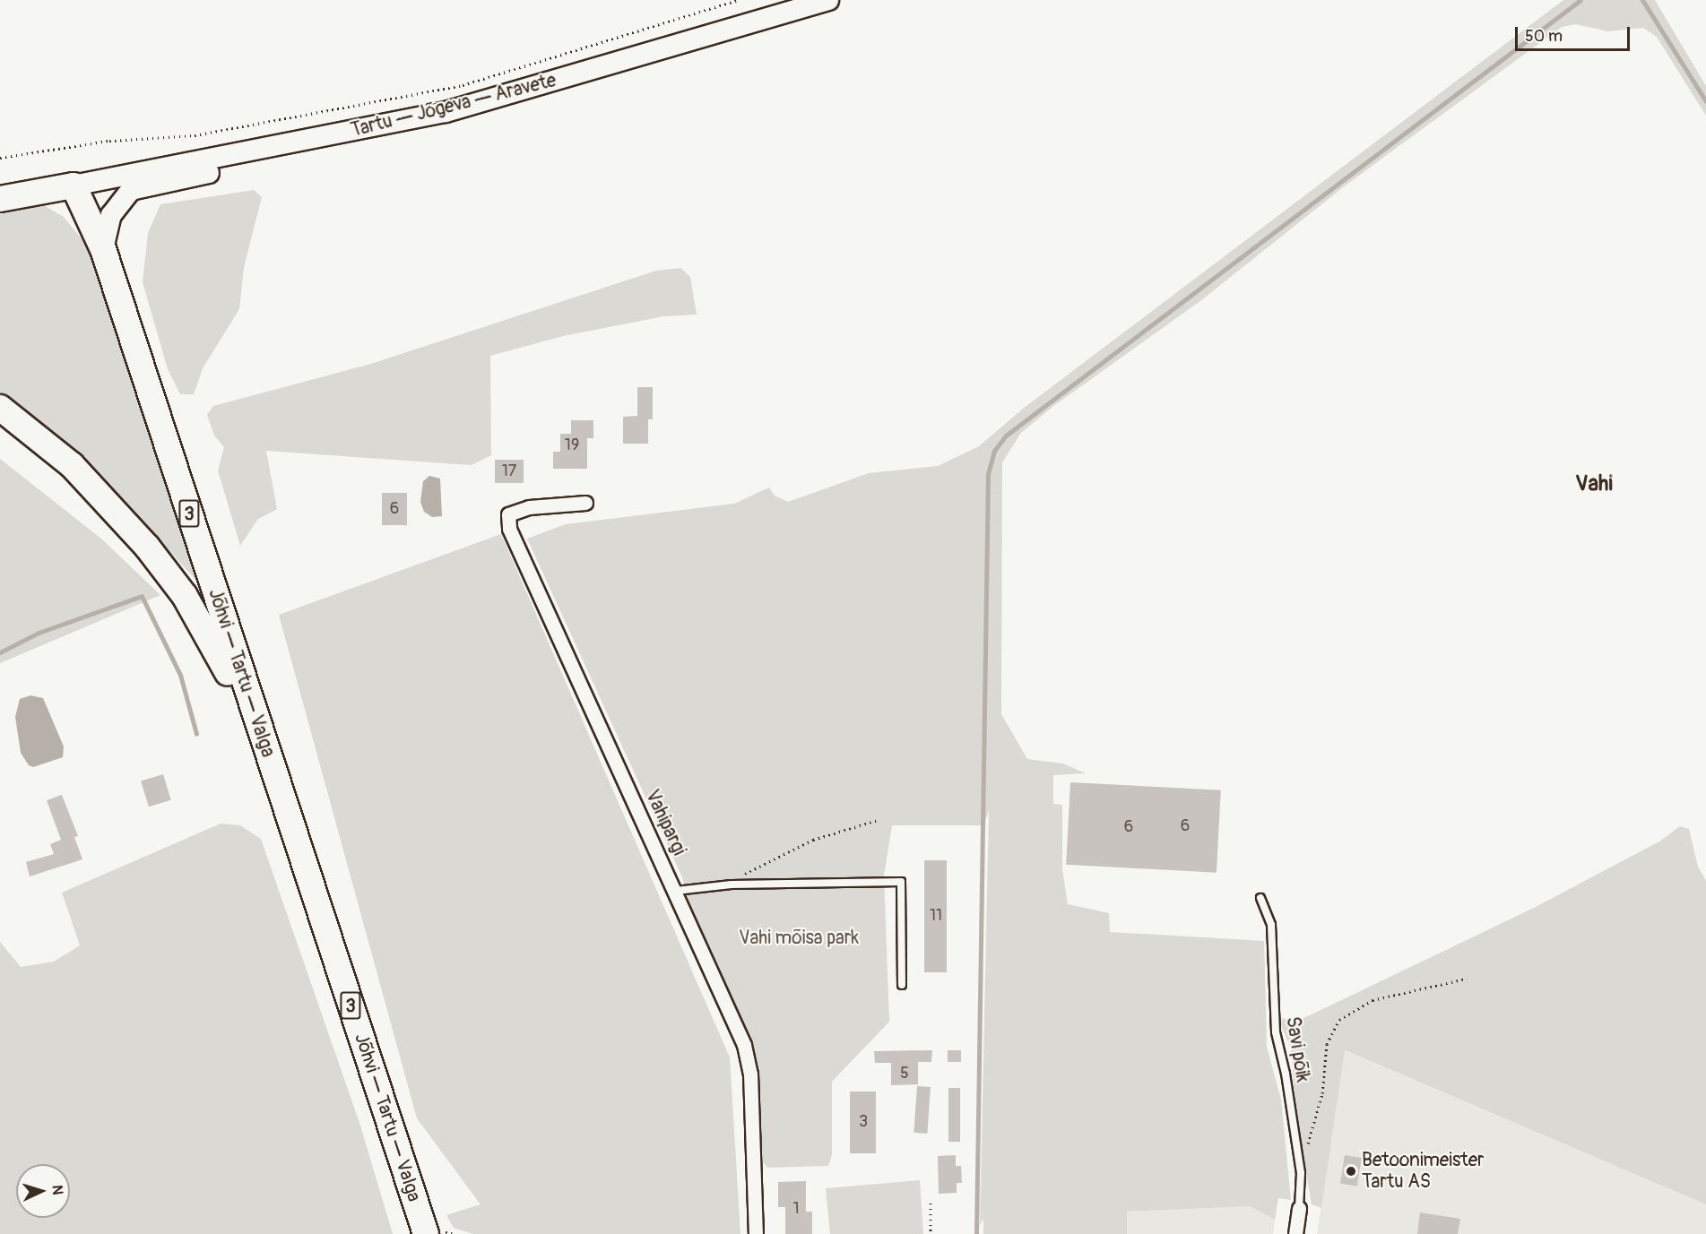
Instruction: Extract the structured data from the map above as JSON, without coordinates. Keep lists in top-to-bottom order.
{
  "streets": {
    "highway": ["3", "Jõhvi — Tartu — Valga"],
    "main road": ["Tartu — Jõgeva — Aravete"],
    "street": ["Vahipargi"],
    "lane": ["Savi põik"]
  },
  "crossings": [
    ["Tartu — Jõgeva — Aravete", "Jõhvi — Tartu — Valga"]
  ],
  "districts": ["Vahi"],
  "parks": ["Vahi mõisa park"],
  "places": ["Betoonimeister Tartu AS"],
  "house_numbers": [
    "19",
    "17",
    "6",
    "6",
    "6",
    "11",
    "5",
    "3",
    "1"
  ],
  "scale_bar": "50 m",
  "north": "right"
}
